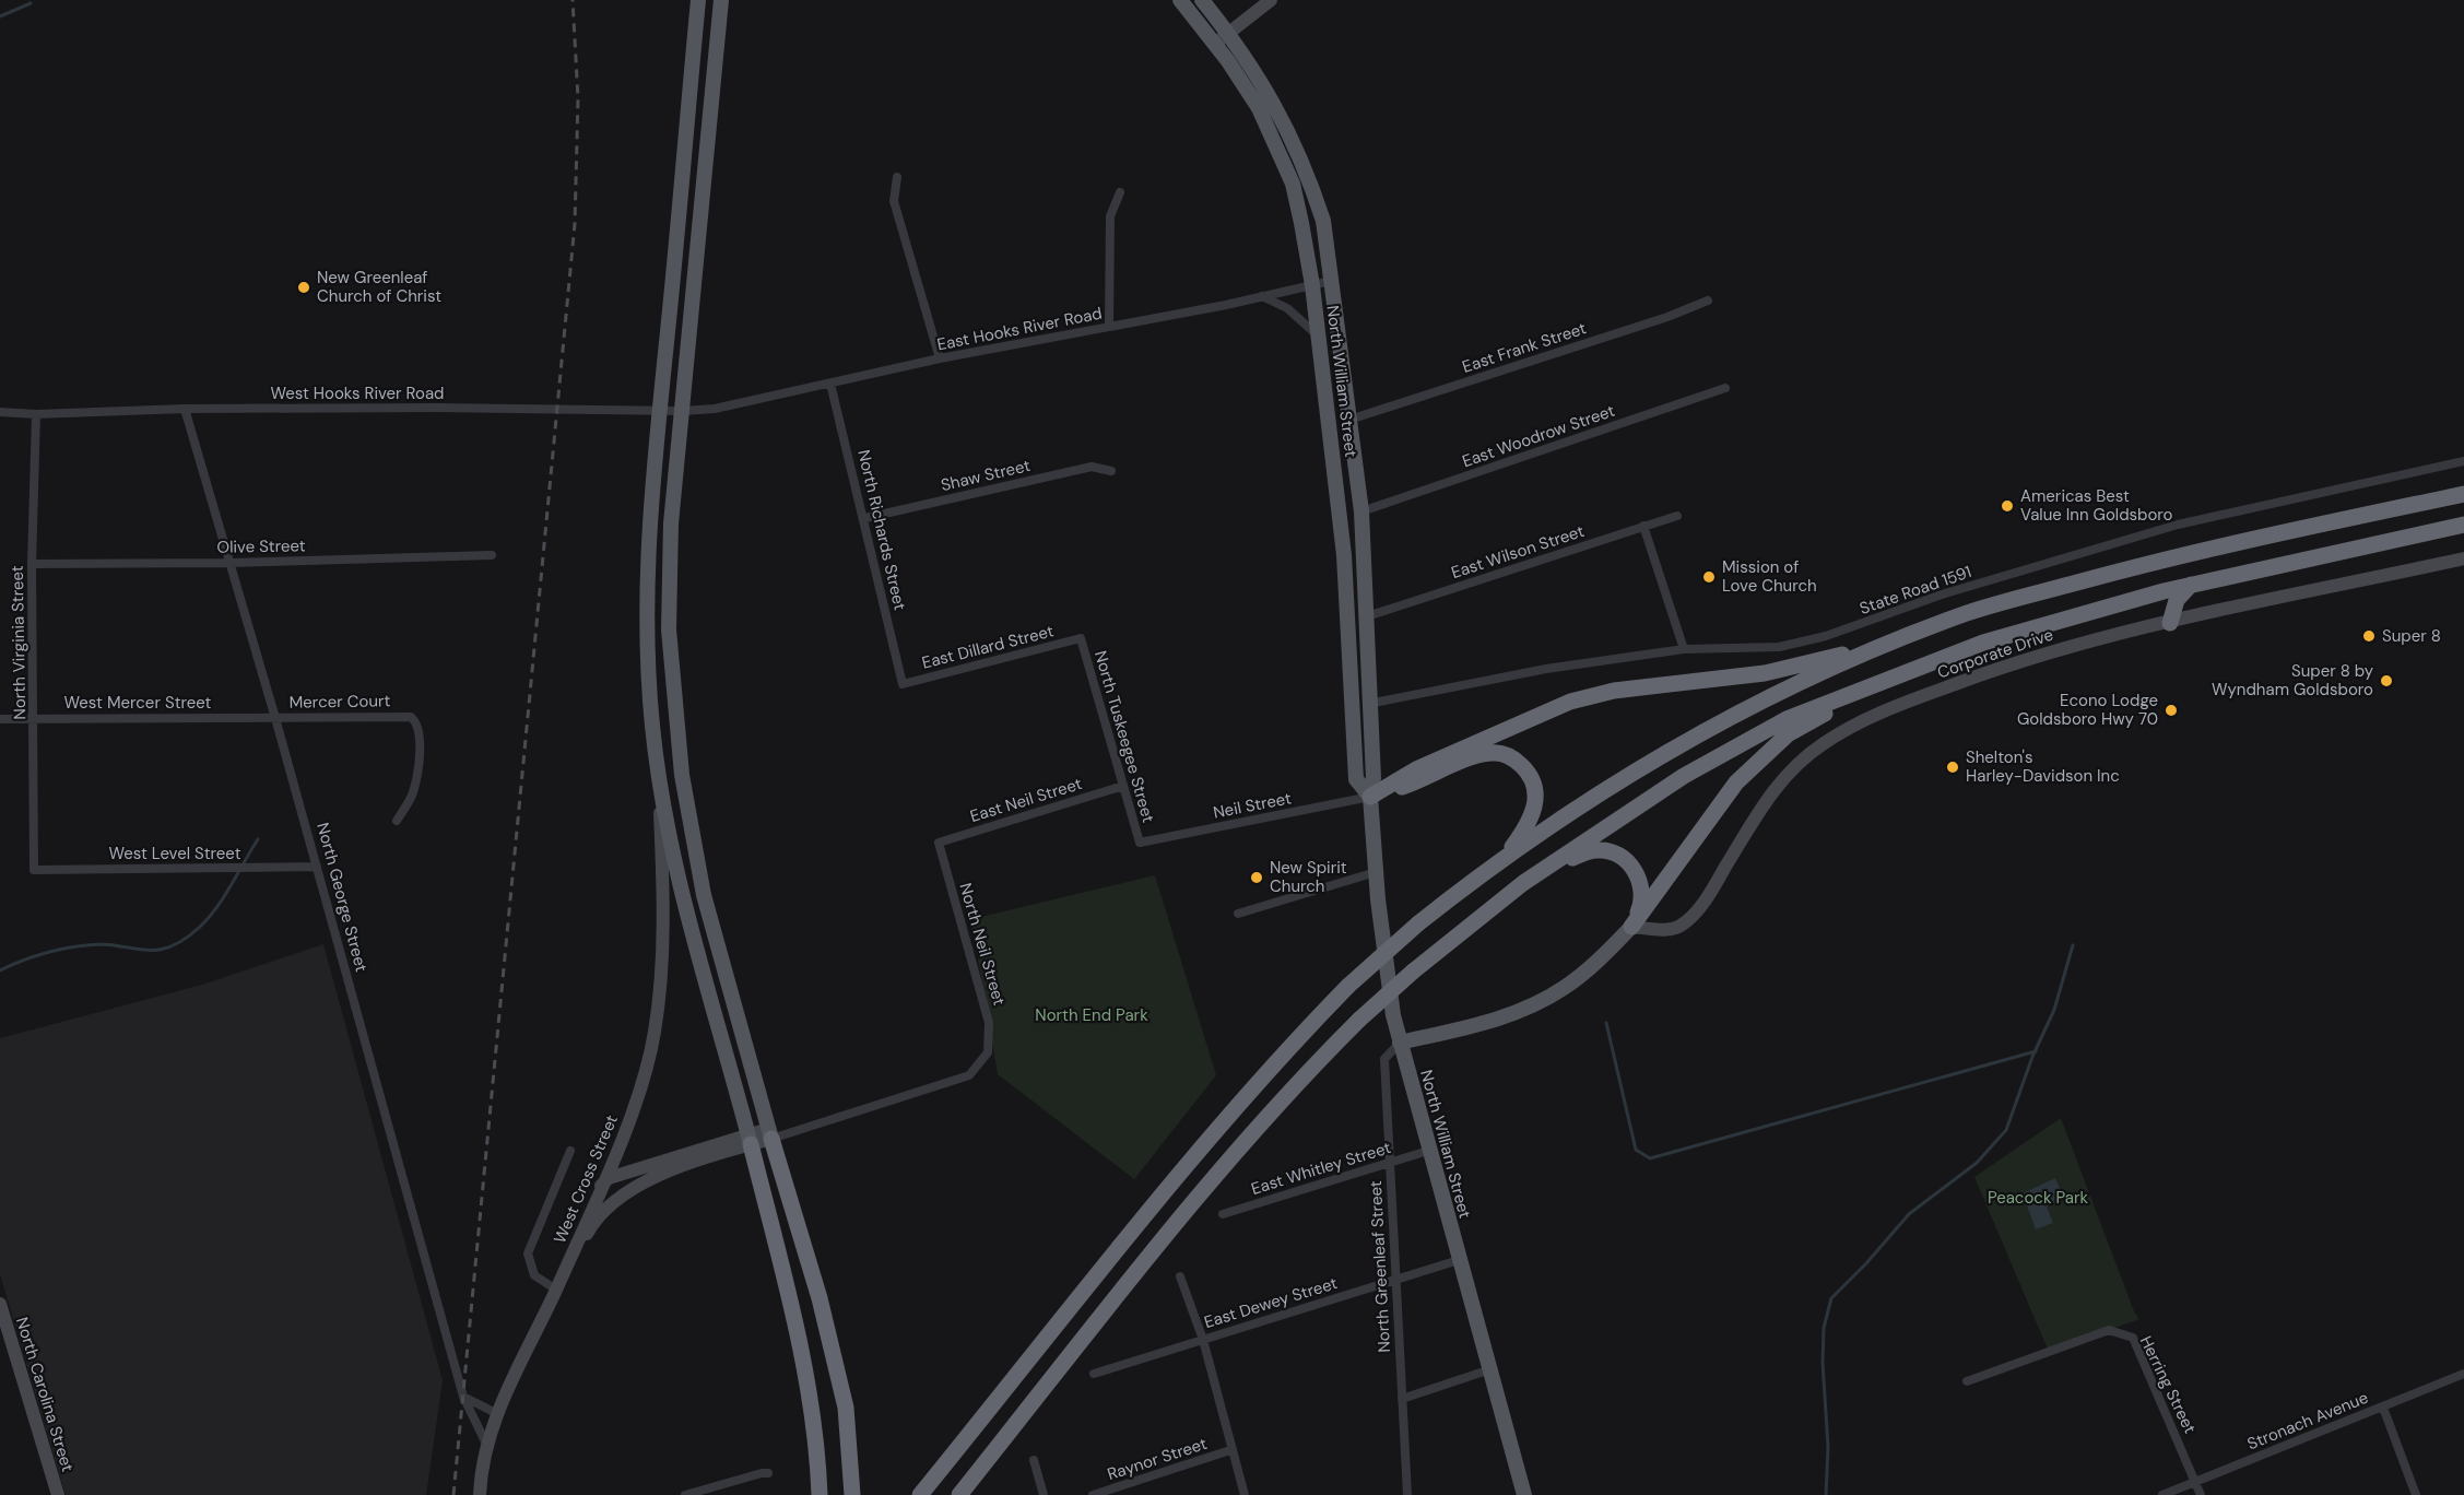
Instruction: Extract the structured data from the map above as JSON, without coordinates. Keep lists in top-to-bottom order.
{
  "streets": {
    "main road": ["North William Street"],
    "street": [
      "East Hooks River Road",
      "East Frank Street",
      "West Hooks River Road",
      "East Woodrow Street",
      "Shaw Street",
      "North Richards Street",
      "Olive Street",
      "East Wilson Street",
      "State Road 1591",
      "North Virginia Street",
      "East Dillard Street",
      "Corporate Drive",
      "Mercer Court",
      "West Mercer Street",
      "North Tuskeegee Street",
      "East Neil Street",
      "Neil Street",
      "West Level Street",
      "North George Street",
      "North Neil Street",
      "East Whitley Street",
      "West Cross Street",
      "North Greenleaf Street",
      "East Dewey Street",
      "Herring Street",
      "North Carolina Street",
      "Stronach Avenue",
      "Raynor Street"
    ]
  },
  "crossings": [
    ["East Hooks River Road", "North William Street"],
    ["East Hooks River Road", "West Hooks River Road"],
    ["East Hooks River Road", "North Richards Street"],
    ["East Frank Street", "North William Street"],
    ["North William Street", "East Woodrow Street"],
    ["North William Street", "East Wilson Street"],
    ["North William Street", "State Road 1591"],
    ["North William Street", "Neil Street"],
    ["North William Street", "East Whitley Street"],
    ["North William Street", "North Greenleaf Street"],
    ["North William Street", "East Dewey Street"],
    ["West Hooks River Road", "North Virginia Street"],
    ["West Hooks River Road", "North George Street"],
    ["Shaw Street", "North Richards Street"],
    ["North Richards Street", "East Dillard Street"],
    ["Olive Street", "North Virginia Street"],
    ["Olive Street", "North George Street"],
    ["North Virginia Street", "West Mercer Street"],
    ["North Virginia Street", "West Level Street"],
    ["East Dillard Street", "North Tuskeegee Street"],
    ["Mercer Court", "West Mercer Street"],
    ["Mercer Court", "North George Street"],
    ["West Mercer Street", "North George Street"],
    ["North Tuskeegee Street", "East Neil Street"],
    ["North Tuskeegee Street", "Neil Street"],
    ["East Neil Street", "North Neil Street"],
    ["West Level Street", "North George Street"],
    ["North Neil Street", "West Cross Street"],
    ["East Whitley Street", "North Greenleaf Street"],
    ["North Greenleaf Street", "East Dewey Street"],
    ["Herring Street", "Stronach Avenue"]
  ],
  "parks": ["North End Park", "Peacock Park"],
  "places": [
    "New Greenleaf Church of Christ",
    "Americas Best Value Inn Goldsboro",
    "Mission of Love Church",
    "Super 8",
    "Super 8 by Wyndham Goldsboro",
    "Econo Lodge Goldsboro Hwy 70",
    "Shelton's Harley-Davidson Inc",
    "New Spirit Church"
  ]
}
